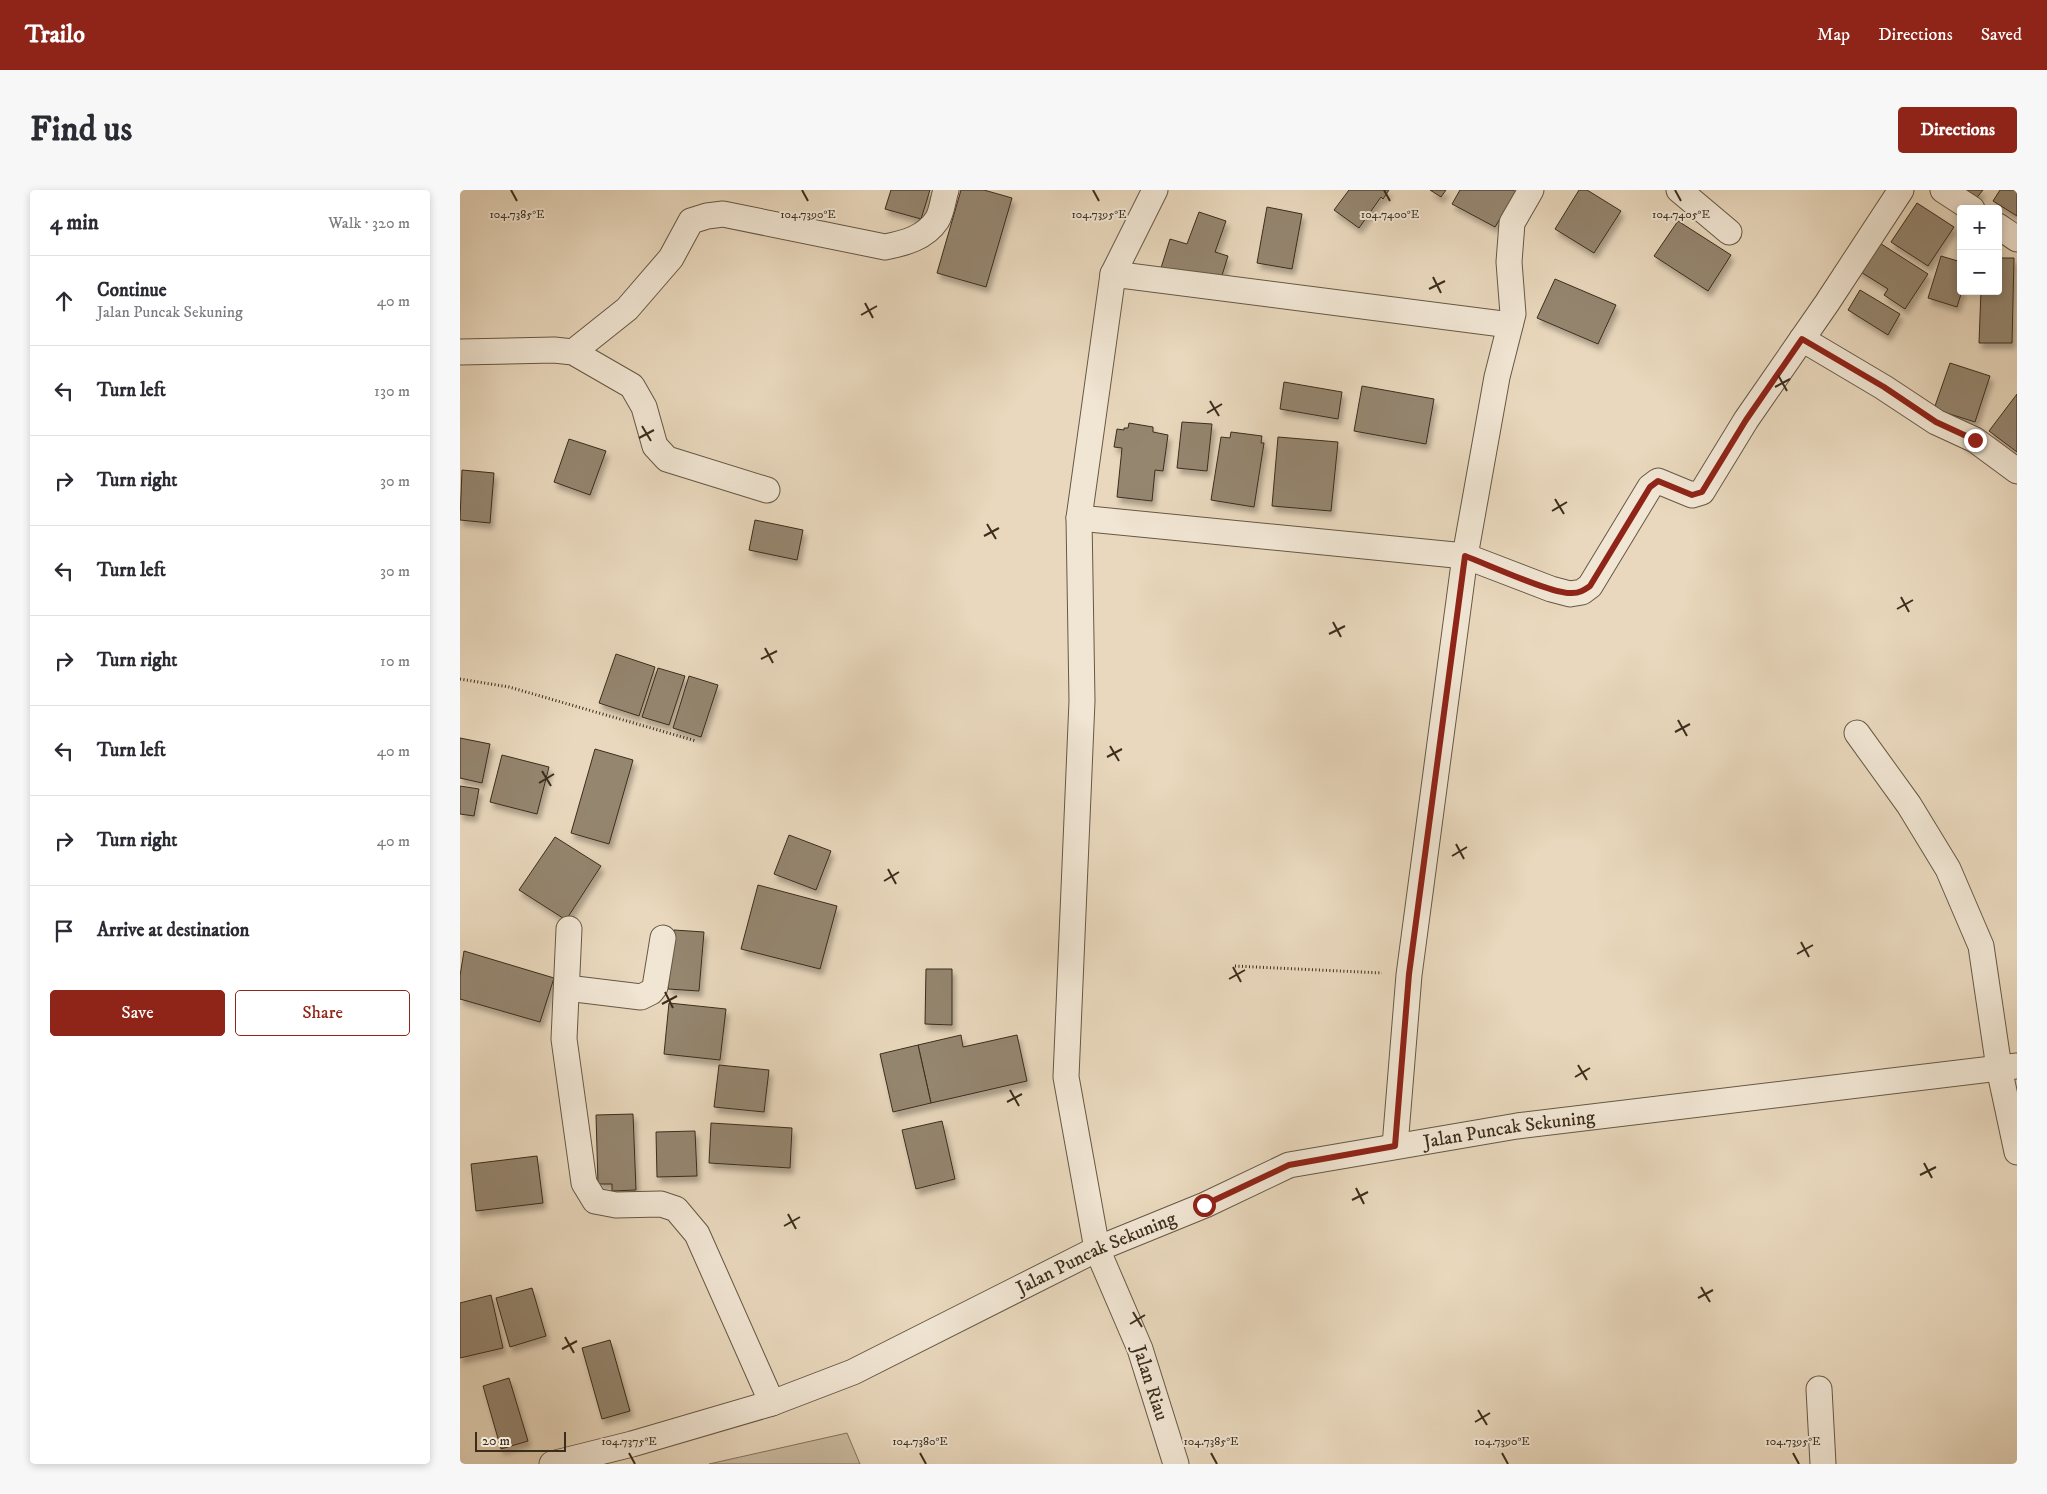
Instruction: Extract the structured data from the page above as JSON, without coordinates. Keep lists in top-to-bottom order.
{
  "streets": {
    "street": ["Jalan Puncak Sekuning", "Jalan Riau"]
  },
  "crossings": [
    ["Jalan Puncak Sekuning", "Jalan Riau"]
  ],
  "scale_bar": "20 m",
  "page": {
    "header": "Trailo",
    "nav": ["Map", "Directions", "Saved"],
    "buttons": [
      "Directions",
      ["Save", "Share"]
    ],
    "title": "Find us",
    "heading": ["4 min", "Walk · 320 m"],
    "map_buttons": ["+", "−"],
    "list": [
      ["Continue", "Jalan Puncak Sekuning", "40 m"],
      ["Turn left", "130 m"],
      ["Turn right", "30 m"],
      ["Turn left", "30 m"],
      ["Turn right", "10 m"],
      ["Turn left", "40 m"],
      ["Turn right", "40 m"],
      "Arrive at destination"
    ],
    "scale": "20 m"
  },
  "coordinates": [
    "104.7385°E",
    "104.7390°E",
    "104.7395°E",
    "104.7400°E",
    "104.7405°E",
    "104.7375°E",
    "104.7380°E"
  ]
}
